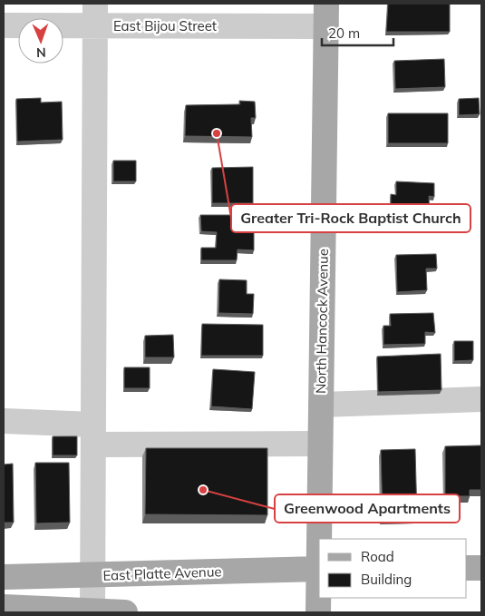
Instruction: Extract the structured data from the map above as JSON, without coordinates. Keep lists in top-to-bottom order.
{
  "streets": {
    "main road": ["North Hancock Avenue", "East Platte Avenue"],
    "street": ["East Bijou Street"]
  },
  "crossings": [
    ["East Bijou Street", "North Hancock Avenue"]
  ],
  "places": ["Greater Tri-Rock Baptist Church", "Greenwood Apartments"],
  "legend": ["Road", "Building"],
  "scale_bar": "20 m",
  "north": "bottom"
}
